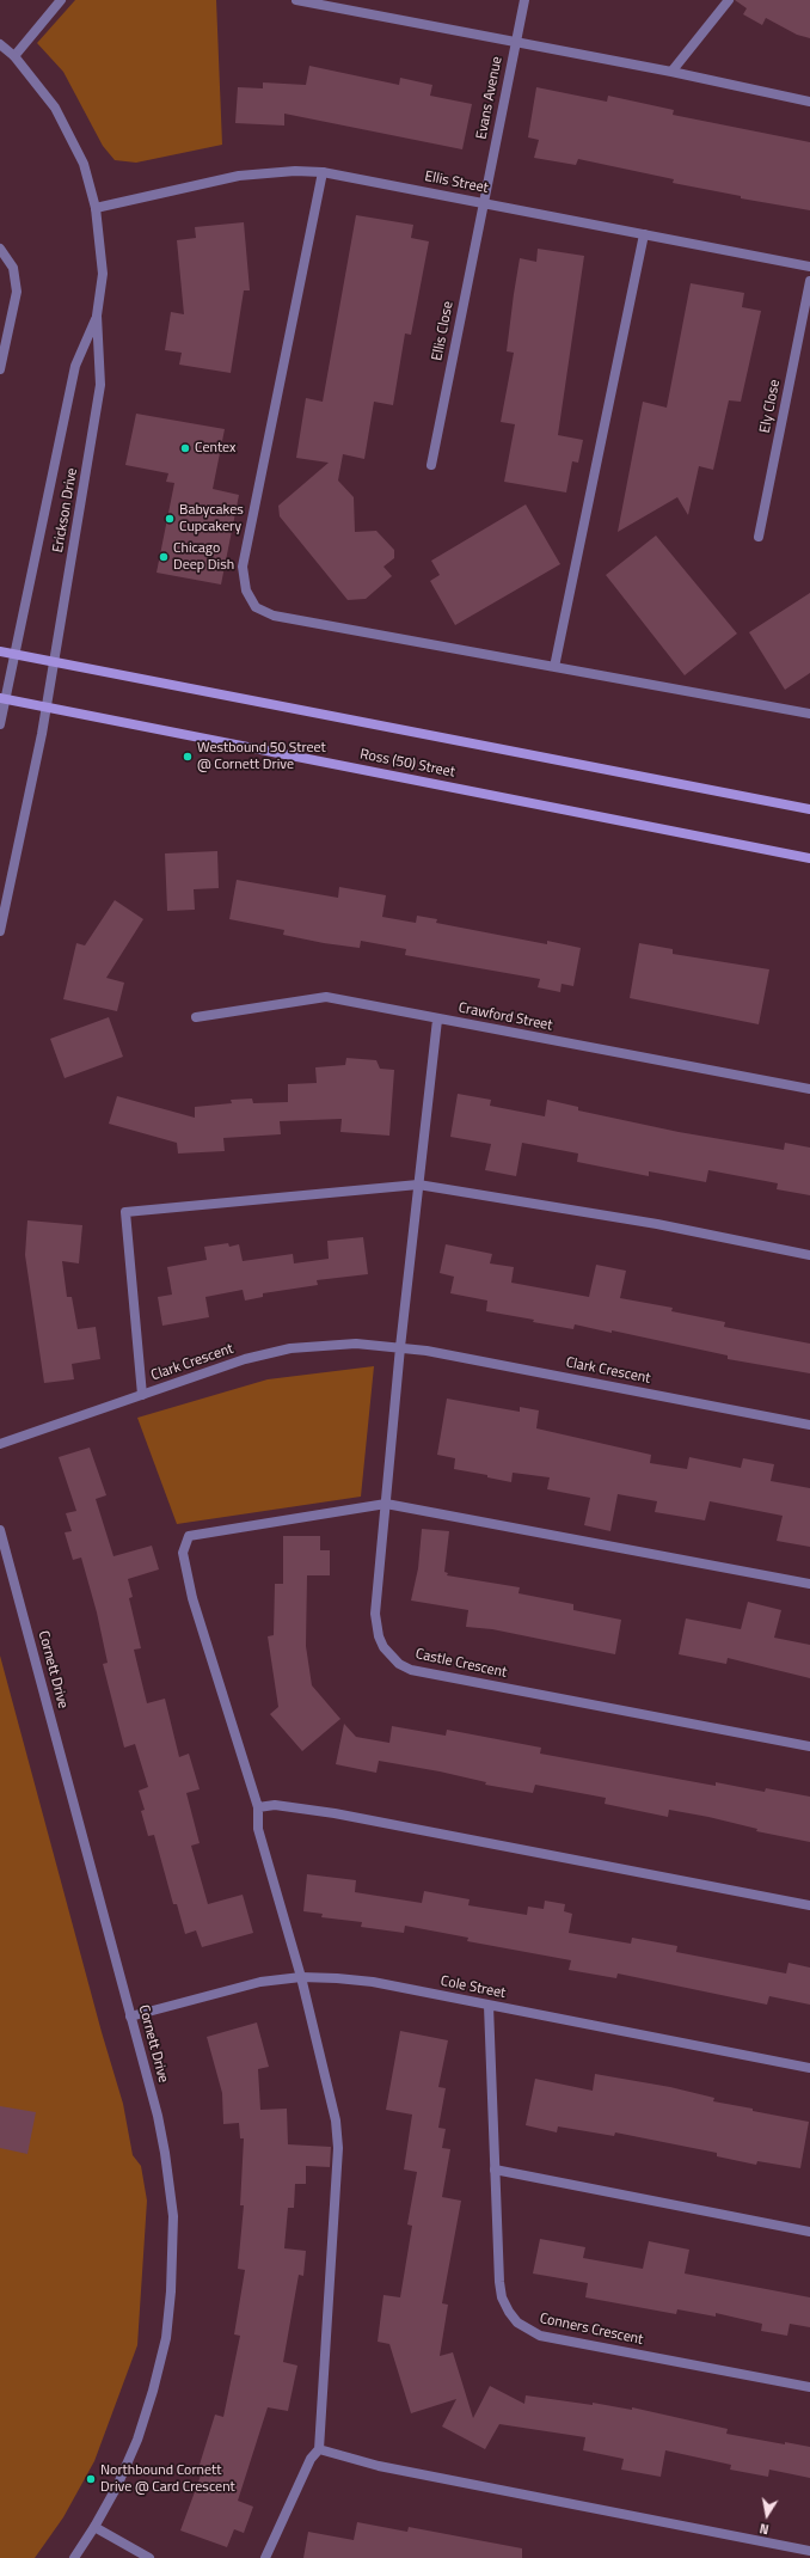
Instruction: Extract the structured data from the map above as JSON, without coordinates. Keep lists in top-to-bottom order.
{
  "streets": {
    "main road": ["Ross (50) Street"],
    "street": [
      "Evans Avenue",
      "Ellis Street",
      "Ellis Close",
      "Ely Close",
      "Erickson Drive",
      "Crawford Street",
      "Clark Crescent",
      "Castle Crescent",
      "Cornett Drive",
      "Cole Street",
      "Conners Crescent"
    ]
  },
  "crossings": [
    ["Evans Avenue", "Ellis Street"],
    ["Evans Avenue", "Ellis Close"],
    ["Ellis Street", "Ellis Close"],
    ["Ellis Street", "Erickson Drive"],
    ["Erickson Drive", "Ross (50) Street"],
    ["Clark Crescent", "Castle Crescent"],
    ["Cornett Drive", "Cole Street"],
    ["Cole Street", "Conners Crescent"]
  ],
  "places": [
    "Centex",
    "Babycakes Cupcakery",
    "Chicago Deep Dish",
    "Westbound 50 Street @ Cornett Drive",
    "Northbound Cornett Drive @ Card Crescent"
  ],
  "north": "bottom"
}
